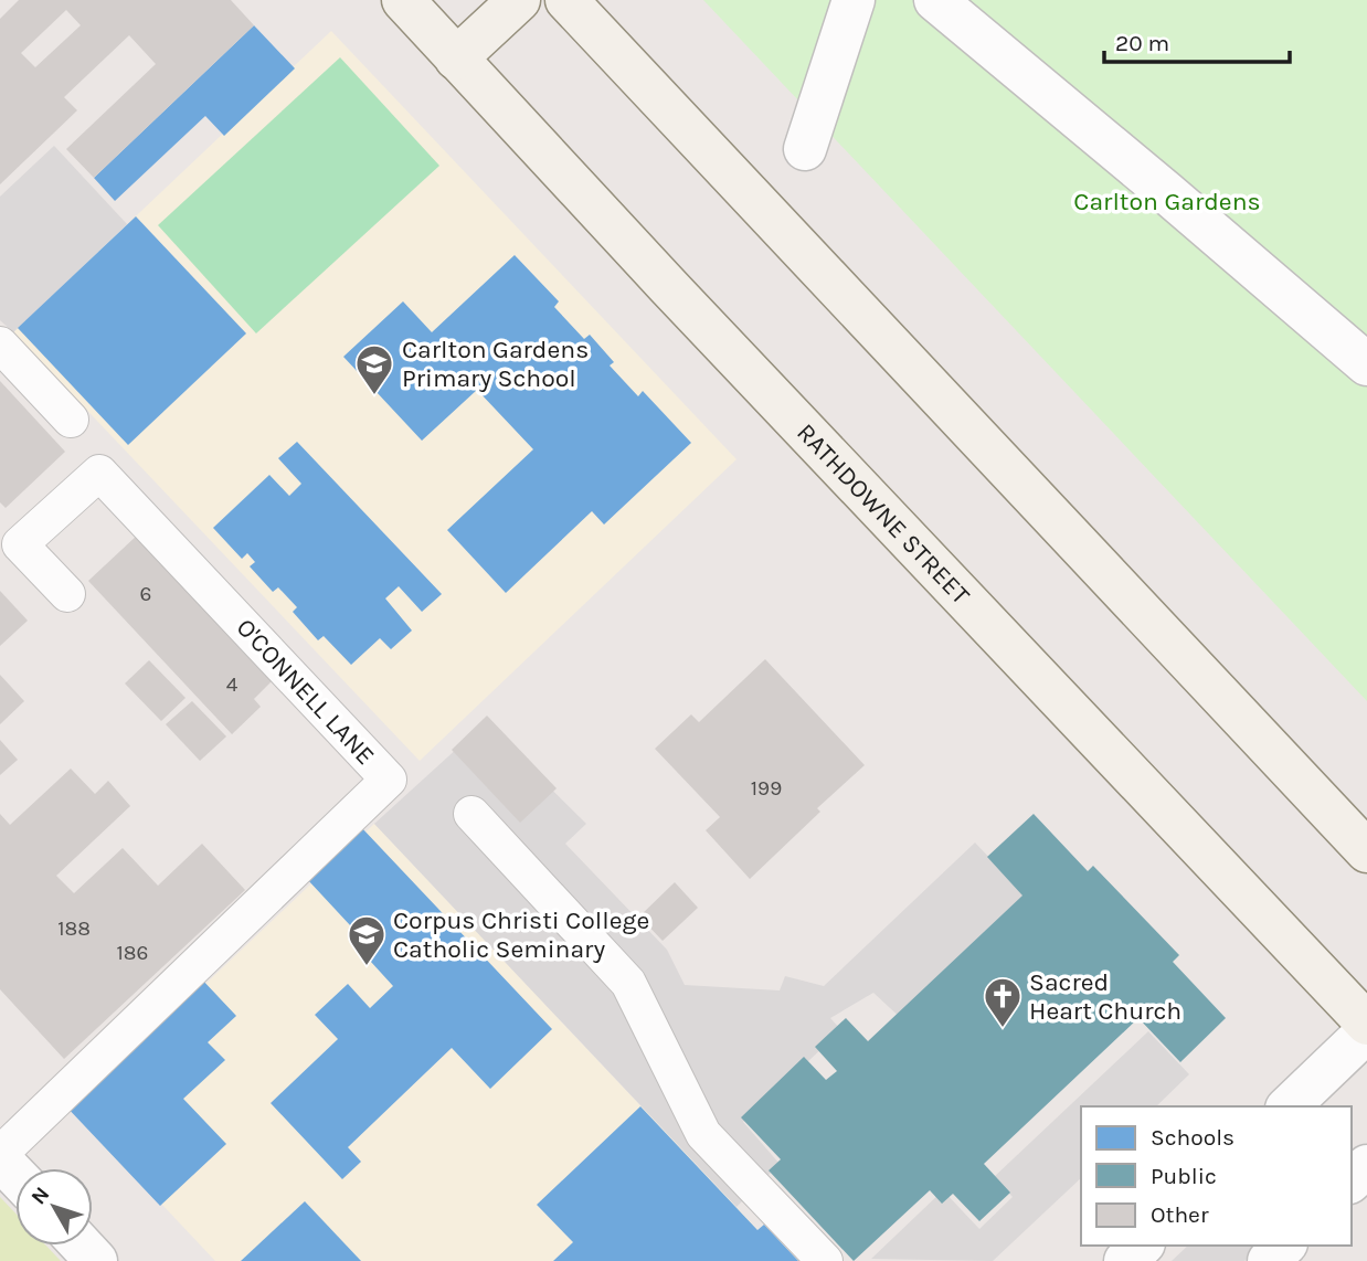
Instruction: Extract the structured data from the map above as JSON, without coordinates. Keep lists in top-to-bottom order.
{
  "streets": {
    "main road": ["RATHDOWNE STREET"],
    "lane": ["O'CONNELL LANE"]
  },
  "parks": ["Carlton Gardens"],
  "places": {
    "school or university": ["Carlton Gardens Primary School", "Corpus Christi College Catholic Seminary"],
    "church": ["Sacred Heart Church"]
  },
  "house_numbers": [
    "6",
    "4",
    "199",
    "188",
    "186"
  ],
  "legend": ["Schools", "Public", "Other"],
  "scale_bar": "20 m",
  "north": "top left"
}
